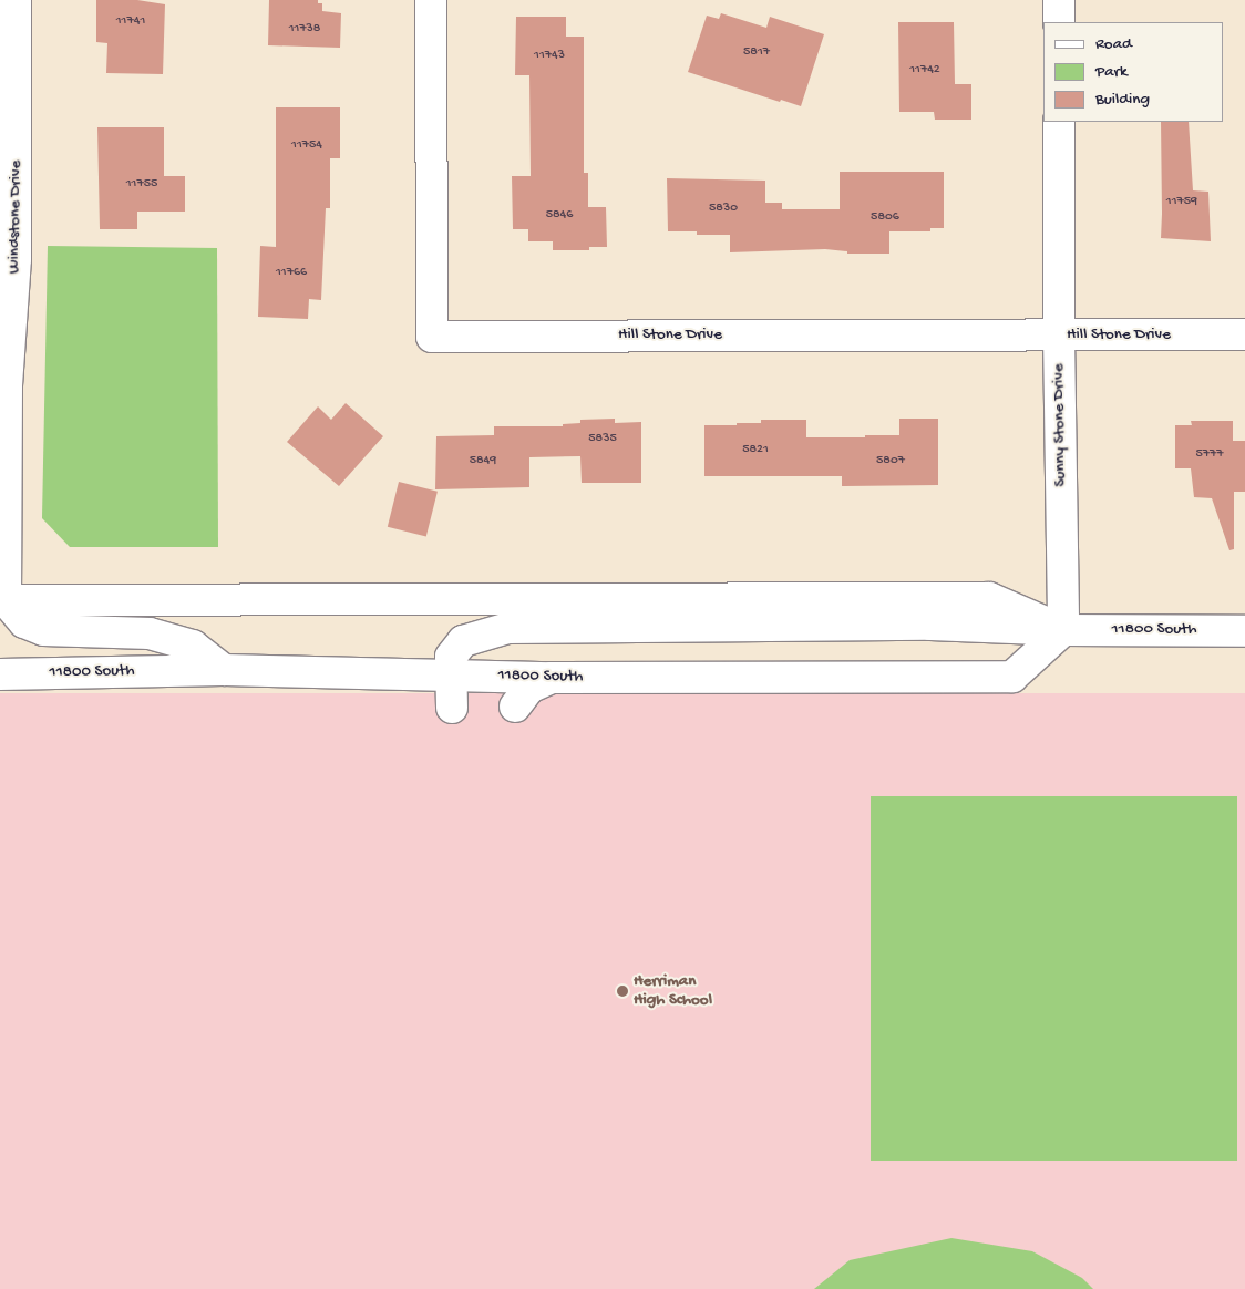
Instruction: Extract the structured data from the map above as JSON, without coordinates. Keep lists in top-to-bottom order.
{
  "streets": {
    "main road": [
      "Windstone Drive",
      "Hill Stone Drive",
      "Sunny Stone Drive",
      "11800 South"
    ]
  },
  "crossings": [
    ["Windstone Drive", "11800 South"],
    ["Hill Stone Drive", "Sunny Stone Drive"],
    ["Sunny Stone Drive", "11800 South"]
  ],
  "places": ["Herriman High School"],
  "house_numbers": [
    "11741",
    "11738",
    "5817",
    "11743",
    "11742",
    "11754",
    "11755",
    "11759",
    "5830",
    "5846",
    "5806",
    "11766",
    "5835",
    "5821",
    "5777",
    "5849",
    "5807"
  ],
  "legend": ["Road", "Park", "Building"]
}
